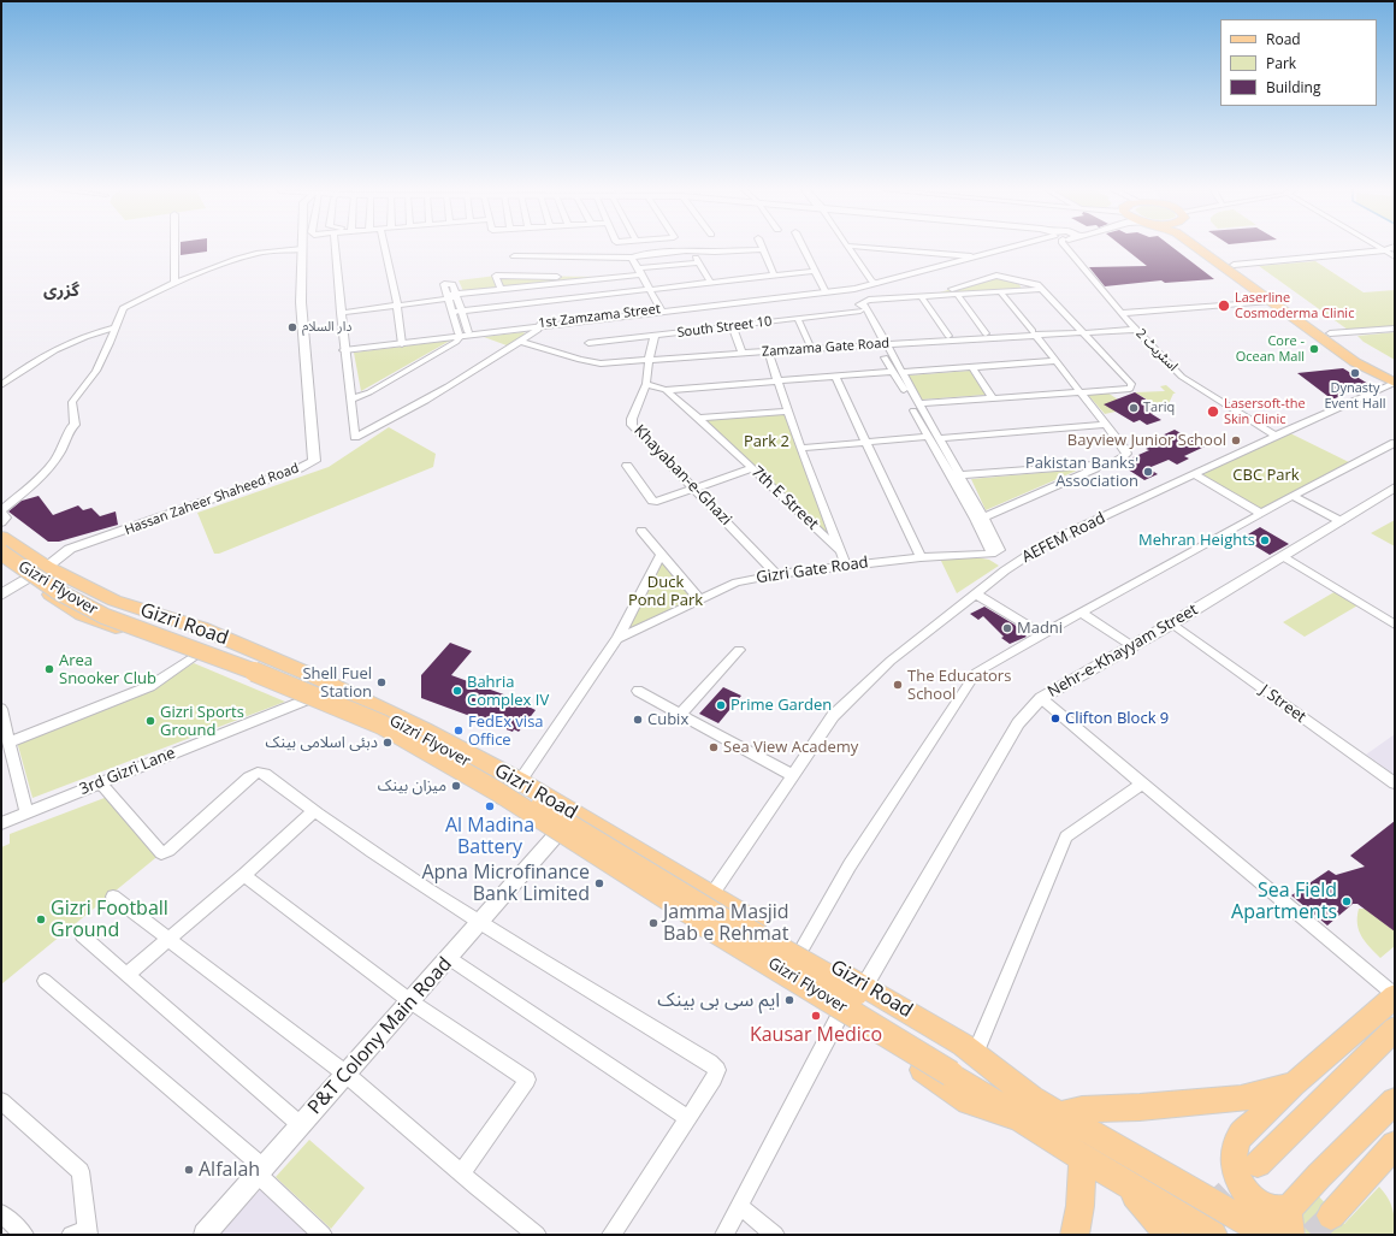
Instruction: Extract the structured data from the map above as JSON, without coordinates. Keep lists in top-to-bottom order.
{
  "streets": {
    "main road": ["Gizri Flyover", "Gizri Road"],
    "street": [
      "1st Zamzama Street",
      "South Street 10",
      "Zamzama Gate Road",
      "اسٹریٹ 2",
      "Khayaban-e-Ghazi",
      "7th E Street",
      "Hassan Zaheer Shaheed Road",
      "AEFEM Road",
      "Gizri Gate Road",
      "Nehr-e-Khayyam Street",
      "J Street",
      "3rd Gizri Lane",
      "P&T Colony Main Road"
    ]
  },
  "crossings": [
    ["South Street 10", "Khayaban-e-Ghazi"],
    ["Zamzama Gate Road", "اسٹریٹ 2"],
    ["Zamzama Gate Road", "Khayaban-e-Ghazi"],
    ["اسٹریٹ 2", "AEFEM Road"],
    ["Khayaban-e-Ghazi", "Gizri Gate Road"],
    ["Hassan Zaheer Shaheed Road", "Gizri Road"],
    ["AEFEM Road", "Gizri Road"],
    ["Gizri Gate Road", "Gizri Road"],
    ["Gizri Flyover", "Gizri Road"],
    ["Gizri Road", "Nehr-e-Khayyam Street"],
    ["Gizri Road", "3rd Gizri Lane"],
    ["Gizri Road", "P&T Colony Main Road"],
    ["Nehr-e-Khayyam Street", "J Street"]
  ],
  "districts": ["گزری"],
  "parks": ["Park 2", "CBC Park", "Duck Pond Park"],
  "places": [
    "Laserline Cosmoderma Clinic",
    "دار السلام",
    "Core - Ocean Mall",
    "Dynasty Event Hall",
    "Tariq",
    "Lasersoft-the Skin Clinic",
    "Bayview Junior School",
    "Pakistan Banks' Association",
    "Mehran Heights",
    "Madni",
    "Area Snooker Club",
    "Shell Fuel Station",
    "The Educators School",
    "Bahria Complex IV",
    "Prime Garden",
    "Clifton Block 9",
    "Cubix",
    "Gizri Sports Ground",
    "FedEx visa Office",
    "دبئی اسلامی بینک",
    "Sea View Academy",
    "میزان بینک",
    "Al Madina Battery",
    "Apna Microfinance Bank Limited",
    "Sea Field Apartments",
    "Gizri Football Ground",
    "Jamma Masjid Bab e Rehmat",
    "ایم سی بی بینک",
    "Kausar Medico",
    "Alfalah"
  ],
  "legend": ["Road", "Park", "Building"]
}
